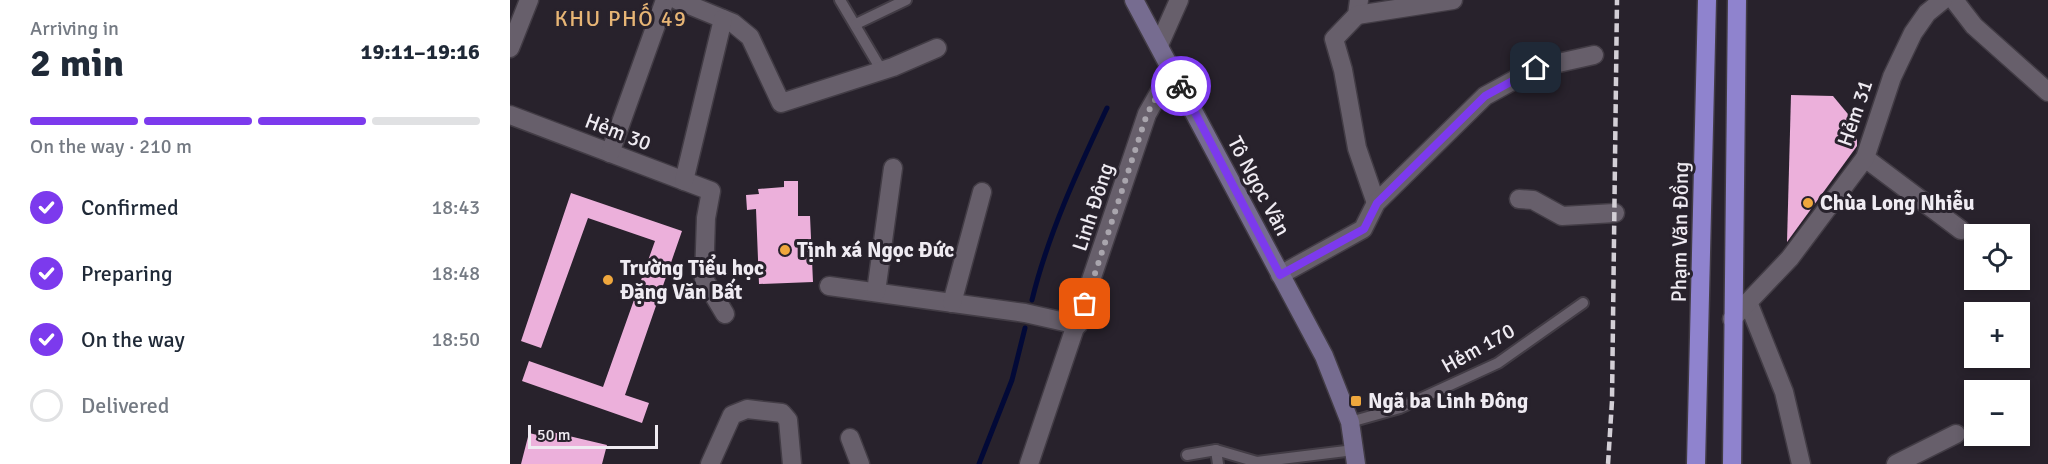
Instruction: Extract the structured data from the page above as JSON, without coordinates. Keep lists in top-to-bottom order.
{
  "streets": {
    "highway": ["Phạm Văn Đồng"],
    "main road": ["Tô Ngọc Vân"],
    "street": ["Hẻm 31", "Hẻm 30", "Linh Đông"],
    "lane": ["Hẻm 170"]
  },
  "crossings": [
    ["Tô Ngọc Vân", "Linh Đông"],
    ["Tô Ngọc Vân", "Hẻm 170"]
  ],
  "districts": ["KHU PHỐ 49"],
  "places": {
    "other": ["Chùa Long Nhiễu", "Tịnh xá Ngọc Đức", "Trường Tiểu học Đặng Văn Bất"],
    "transit": ["Ngã ba Linh Đông"]
  },
  "scale_bar": "50 m",
  "page": {
    "heading": ["2 min", "Arriving in", "19:11–19:16"],
    "bar": "On the way · 210 m",
    "list": [
      ["Confirmed", "18:43"],
      ["Preparing", "18:48"],
      ["On the way", "18:50"],
      "Delivered"
    ],
    "map_buttons": ["+", "−"],
    "scale": "50 m"
  }
}
